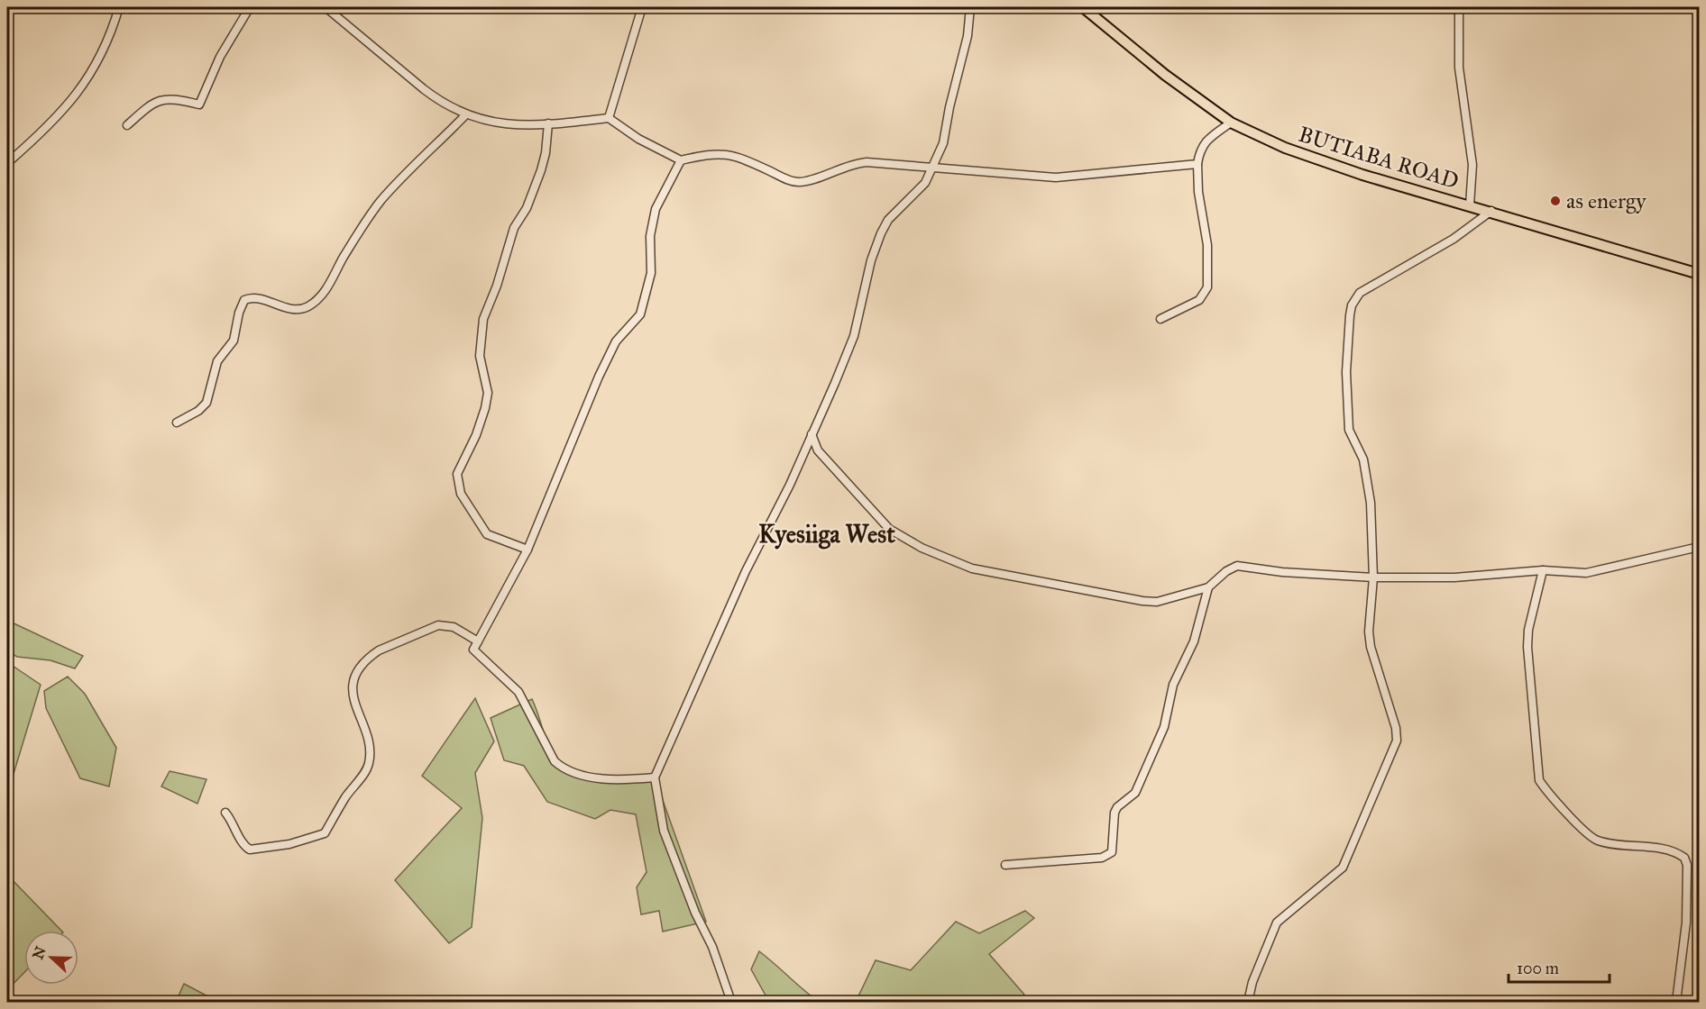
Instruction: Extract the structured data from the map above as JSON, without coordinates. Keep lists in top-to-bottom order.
{
  "streets": {
    "main road": ["BUTIABA ROAD"]
  },
  "districts": ["Kyesiiga West"],
  "places": ["as energy"],
  "scale_bar": "100 m",
  "north": "left"
}
